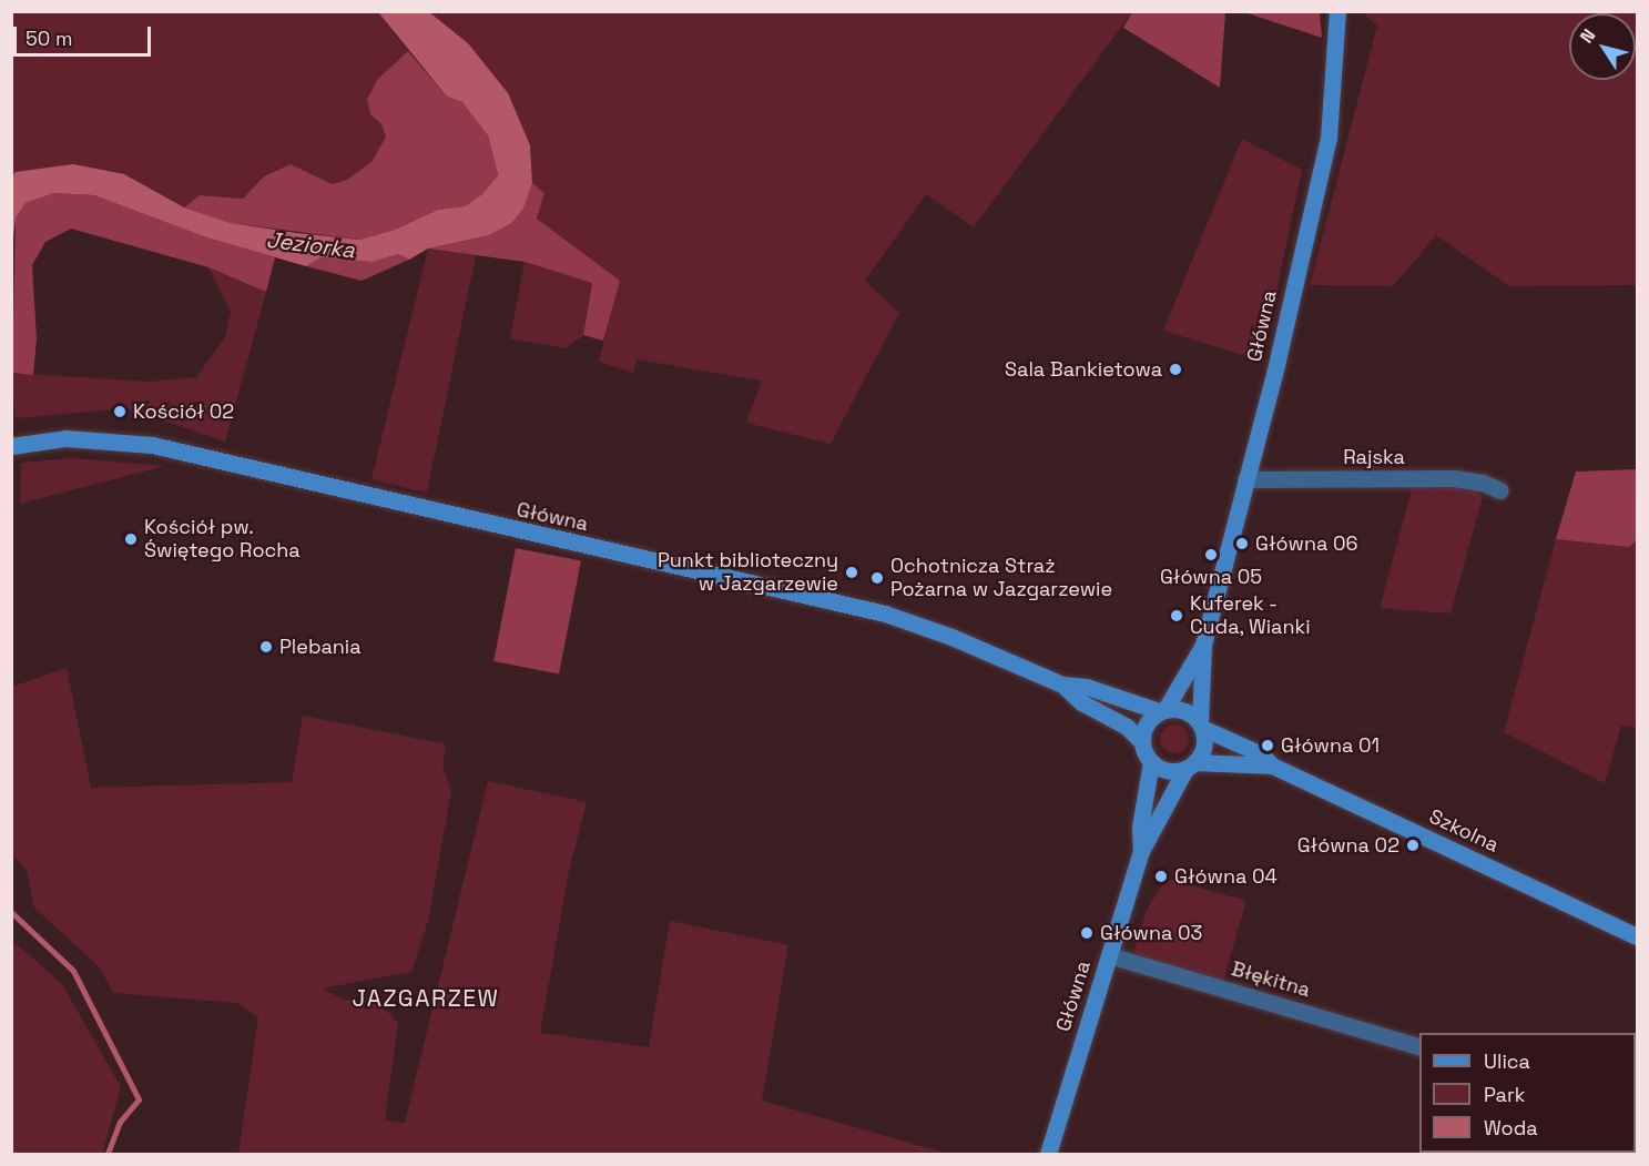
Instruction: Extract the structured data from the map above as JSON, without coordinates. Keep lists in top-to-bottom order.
{
  "streets": {
    "street": [
      "Główna",
      "Rajska",
      "Szkolna",
      "Błękitna"
    ]
  },
  "crossings": [
    ["Główna", "Rajska"],
    ["Główna", "Szkolna"],
    ["Główna", "Błękitna"]
  ],
  "districts": ["JAZGARZEW"],
  "water": ["Jeziorka"],
  "places": [
    "Sala Bankietowa",
    "Kościół 02",
    "Kościół pw. Świętego Rocha",
    "Główna 06",
    "Główna 05",
    "Punkt biblioteczny w Jazgarzewie",
    "Ochotnicza Straż Pożarna w Jazgarzewie",
    "Kuferek - Cuda, Wianki",
    "Plebania",
    "Główna 01",
    "Główna 02",
    "Główna 04",
    "Główna 03"
  ],
  "legend": ["Ulica", "Park", "Woda"],
  "scale_bar": "50 m",
  "north": "top left"
}
